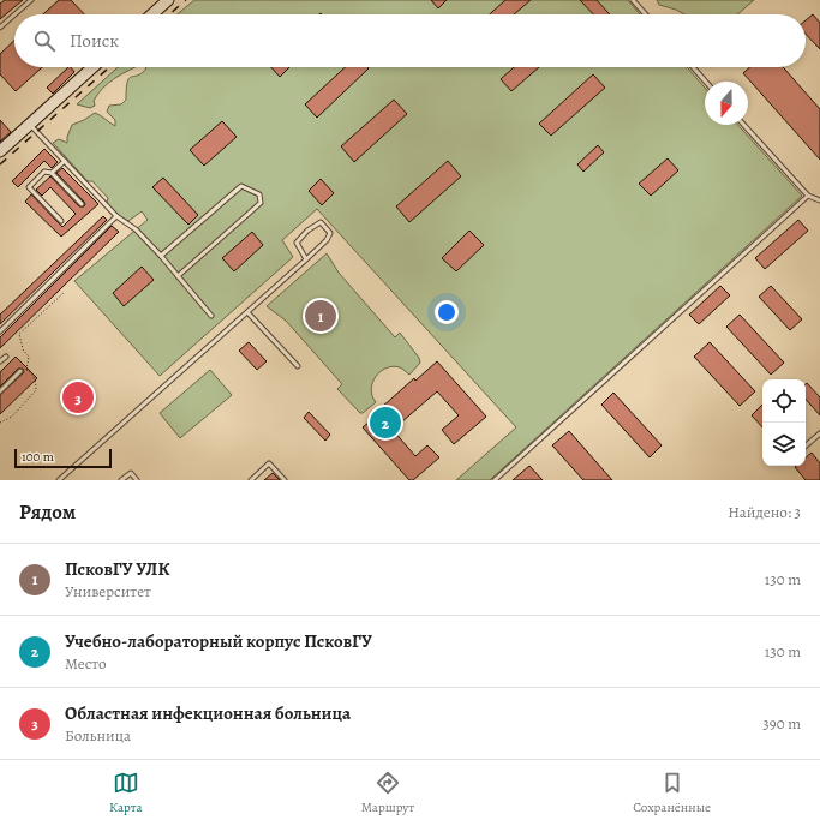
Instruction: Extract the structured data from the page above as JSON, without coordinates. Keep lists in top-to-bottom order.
{
  "scale_bar": "100 m",
  "north": "bottom",
  "page": {
    "search": "Поиск",
    "pins": ["1", "3", "2"],
    "scale": "100 m",
    "heading": ["Рядом", "Найдено: 3"],
    "list": [
      {
        "mark": "1",
        "name": "ПсковГУ УЛК",
        "note": "Университет",
        "value": "130 m"
      },
      {
        "mark": "2",
        "name": "Учебно-лабораторный корпус ПсковГУ",
        "note": "Место",
        "value": "130 m"
      },
      {
        "mark": "3",
        "name": "Областная инфекционная больница",
        "note": "Больница",
        "value": "390 m"
      }
    ],
    "nav": ["Карта", "Маршрут", "Сохранённые"]
  }
}
